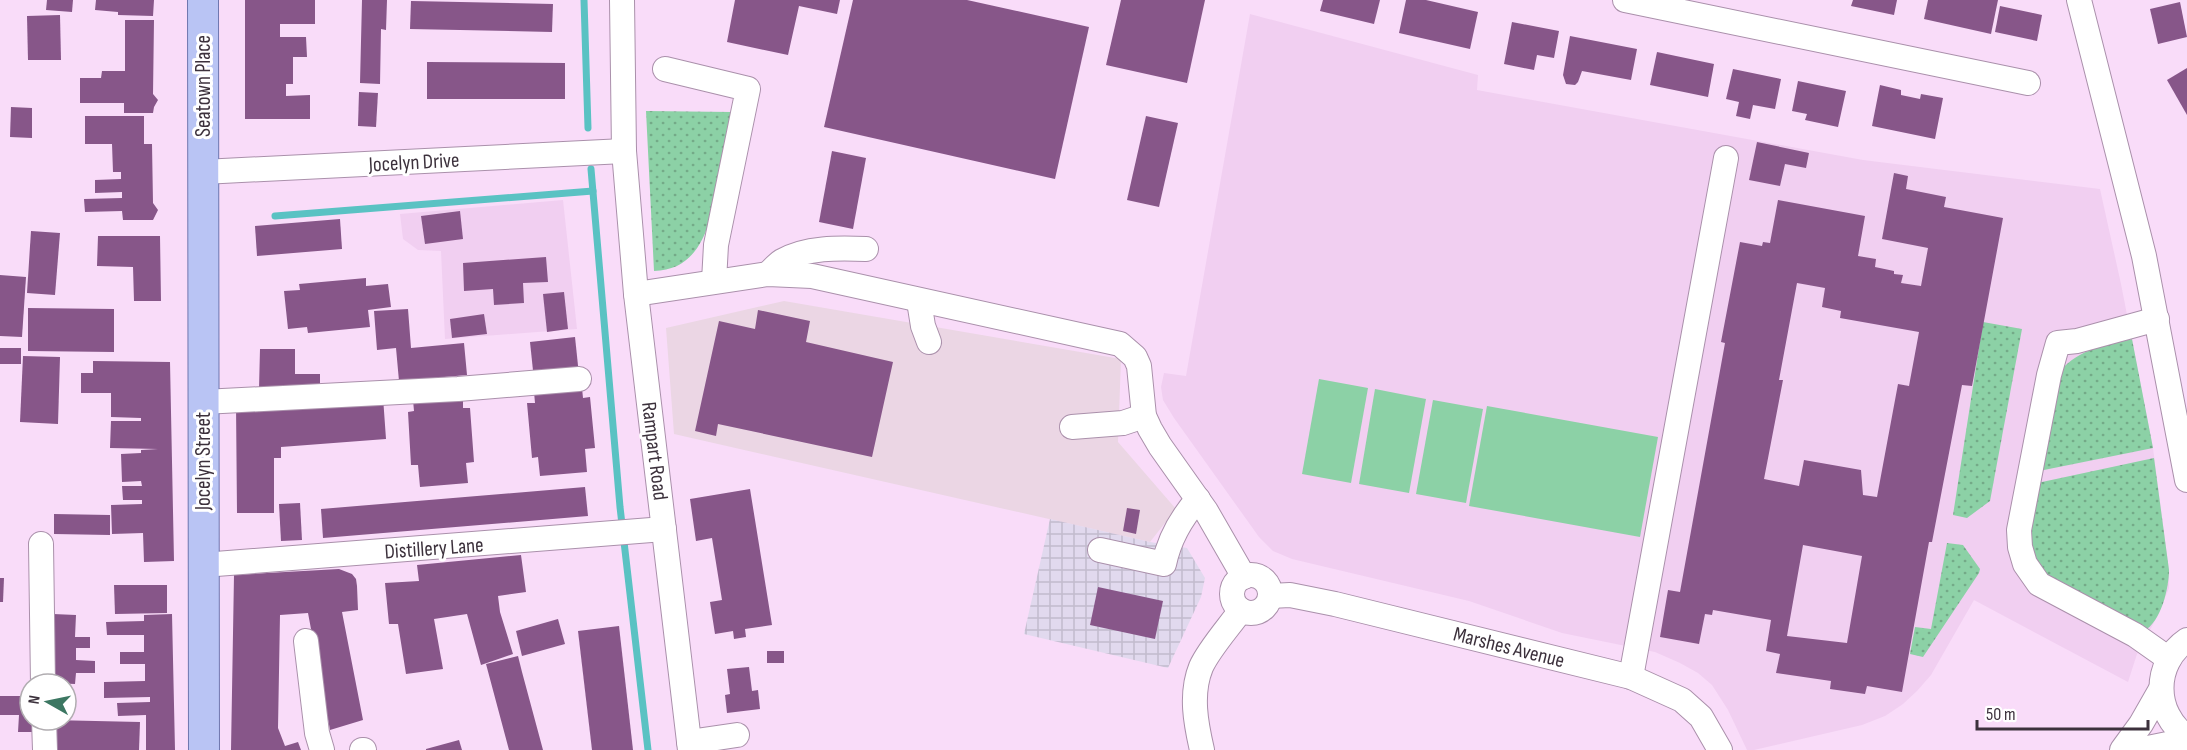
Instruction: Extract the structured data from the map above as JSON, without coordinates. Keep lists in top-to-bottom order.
{
  "streets": {
    "main road": ["Seatown Place", "Jocelyn Street"],
    "street": [
      "Jocelyn Drive",
      "Rampart Road",
      "Distillery Lane",
      "Marshes Avenue"
    ]
  },
  "crossings": [
    ["Seatown Place", "Jocelyn Drive"],
    ["Seatown Place", "Jocelyn Street"],
    ["Jocelyn Drive", "Rampart Road"],
    ["Jocelyn Drive", "Jocelyn Street"],
    ["Rampart Road", "Distillery Lane"],
    ["Jocelyn Street", "Distillery Lane"]
  ],
  "scale_bar": "50 m",
  "north": "left"
}
